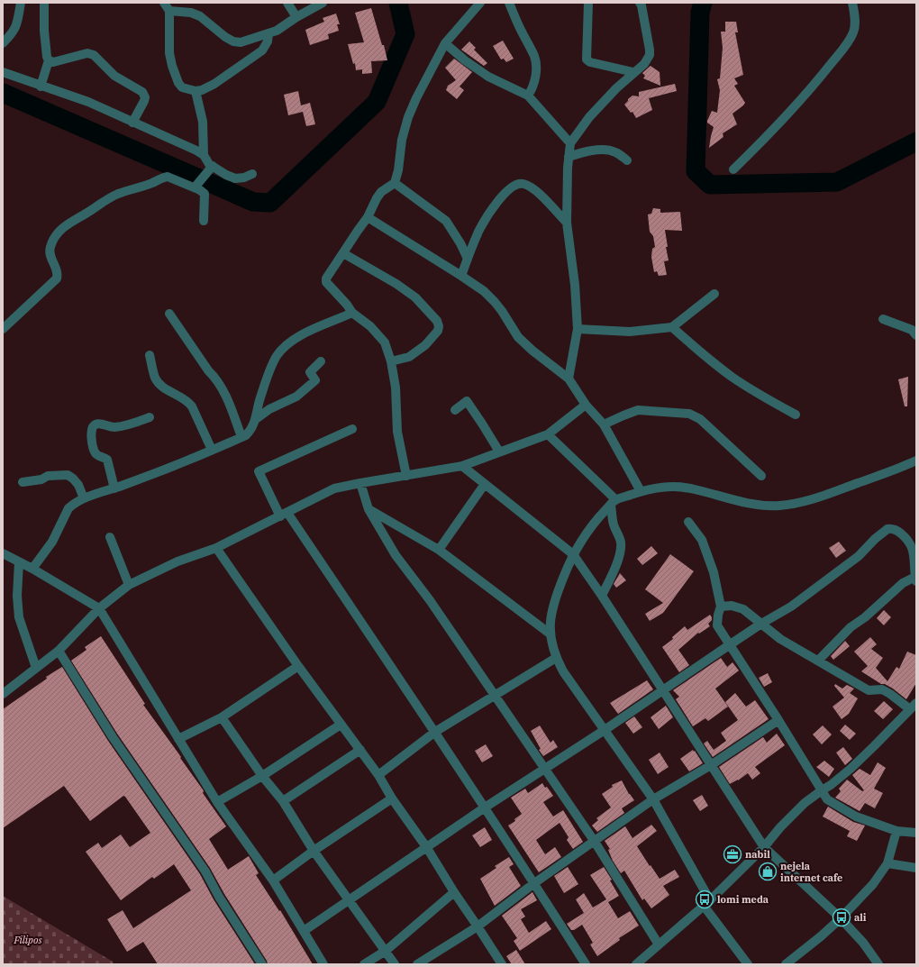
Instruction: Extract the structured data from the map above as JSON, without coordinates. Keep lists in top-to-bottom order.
{
  "parks": ["Filipos"],
  "places": {
    "office": ["nabil"],
    "shop": ["nejela internet cafe"],
    "bus stop": ["lomi meda", "ali"]
  }
}
